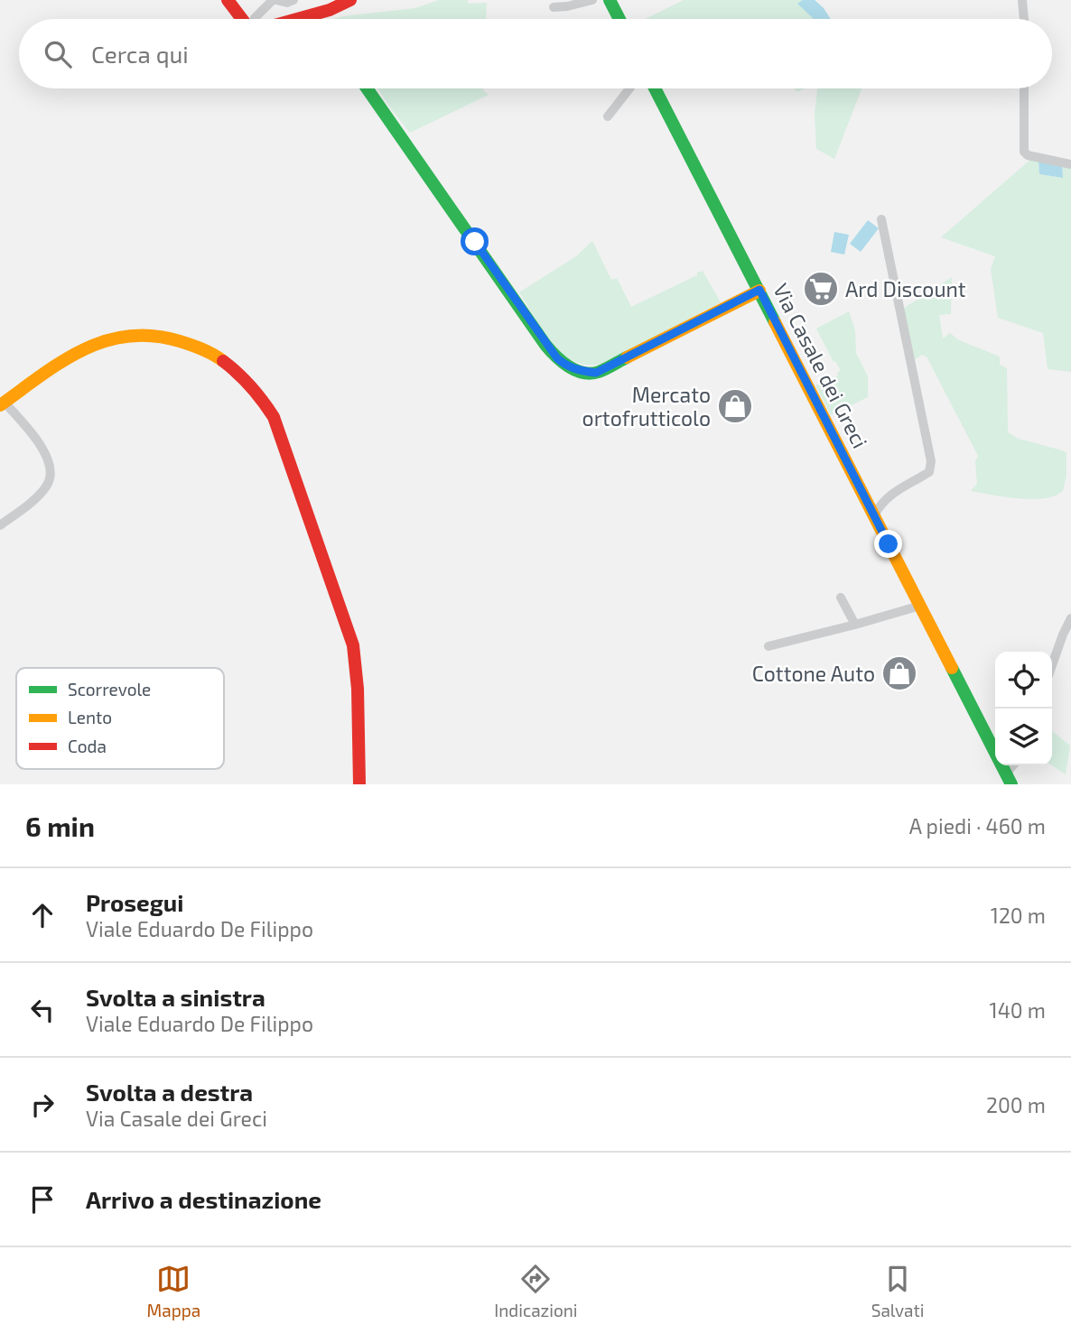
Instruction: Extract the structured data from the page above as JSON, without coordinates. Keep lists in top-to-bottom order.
{
  "streets": {
    "street": ["Via Casale dei Greci"]
  },
  "places": {
    "supermarket": ["Ard Discount"],
    "shop": ["Mercato ortofrutticolo", "Cottone Auto"]
  },
  "legend": ["Scorrevole", "Lento", "Coda"],
  "page": {
    "search": "Cerca qui",
    "heading": ["6 min", "A piedi · 460 m"],
    "list": [
      ["Prosegui", "Viale Eduardo De Filippo", "120 m"],
      ["Svolta a sinistra", "Viale Eduardo De Filippo", "140 m"],
      ["Svolta a destra", "Via Casale dei Greci", "200 m"],
      "Arrivo a destinazione"
    ],
    "nav": ["Mappa", "Indicazioni", "Salvati"]
  }
}
